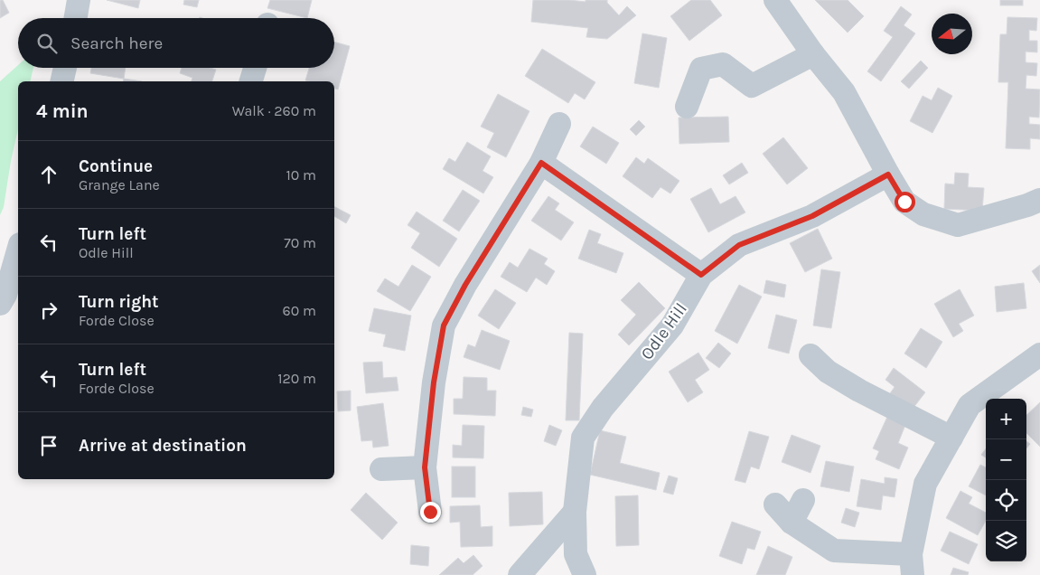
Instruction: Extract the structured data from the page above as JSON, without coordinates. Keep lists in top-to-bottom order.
{
  "streets": {
    "street": ["Odle Hill"]
  },
  "north": "left",
  "page": {
    "search": "Search here",
    "heading": ["4 min", "Walk · 260 m"],
    "list": [
      ["Continue", "Grange Lane", "10 m"],
      ["Turn left", "Odle Hill", "70 m"],
      ["Turn right", "Forde Close", "60 m"],
      ["Turn left", "Forde Close", "120 m"],
      "Arrive at destination"
    ],
    "map_buttons": ["+", "−"]
  }
}
